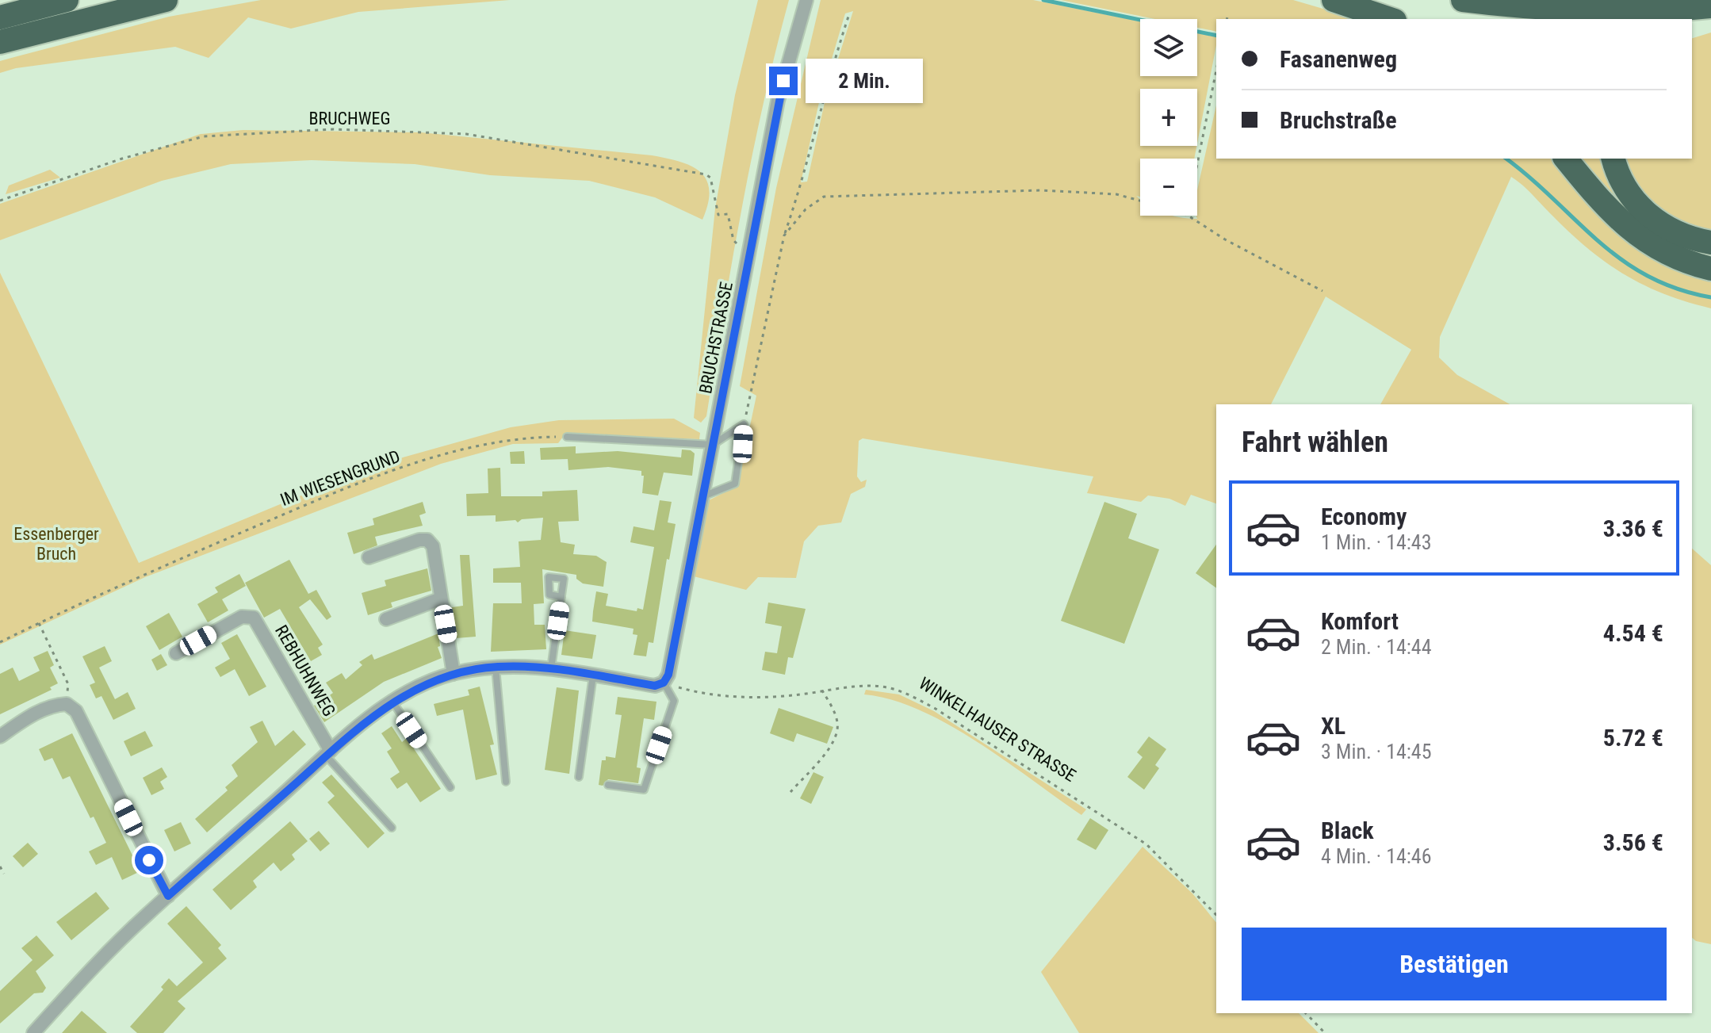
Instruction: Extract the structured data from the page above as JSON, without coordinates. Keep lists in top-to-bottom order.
{
  "streets": {
    "street": ["BRUCHSTRASSE", "REBHUHNWEG"],
    "path": ["BRUCHWEG", "IM WIESENGRUND", "WINKELHAUSER STRASSE"]
  },
  "crossings": [
    ["BRUCHWEG", "BRUCHSTRASSE"],
    ["BRUCHSTRASSE", "WINKELHAUSER STRASSE"]
  ],
  "parks": ["Essenberger Bruch"],
  "page": {
    "map_buttons": ["+", "−"],
    "banner": ["Fasanenweg", "Bruchstraße"],
    "bubble": "2 Min.",
    "heading": "Fahrt wählen",
    "list": [
      {
        "name": "Economy",
        "note": "1 Min. · 14:43",
        "value": "3.36 €"
      },
      {
        "name": "Komfort",
        "note": "2 Min. · 14:44",
        "value": "4.54 €"
      },
      {
        "name": "XL",
        "note": "3 Min. · 14:45",
        "value": "5.72 €"
      },
      {
        "name": "Black",
        "note": "4 Min. · 14:46",
        "value": "3.56 €"
      }
    ],
    "buttons": "Bestätigen"
  }
}
